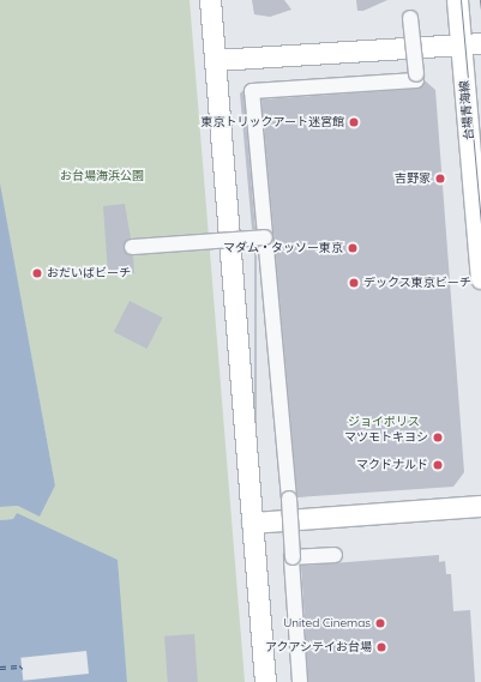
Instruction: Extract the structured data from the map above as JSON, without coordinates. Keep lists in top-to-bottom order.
{
  "streets": {
    "street": ["台場青海線"]
  },
  "parks": ["お台場海浜公園", "ジョイポリス"],
  "places": [
    "東京トリックアート迷宮館",
    "吉野家",
    "マダム・タッソー東京",
    "おだいばビーチ",
    "デックス東京ビーチ",
    "マツモトキヨシ",
    "マクドナルド",
    "United Cinemas",
    "アクアシテイお台場"
  ]
}
